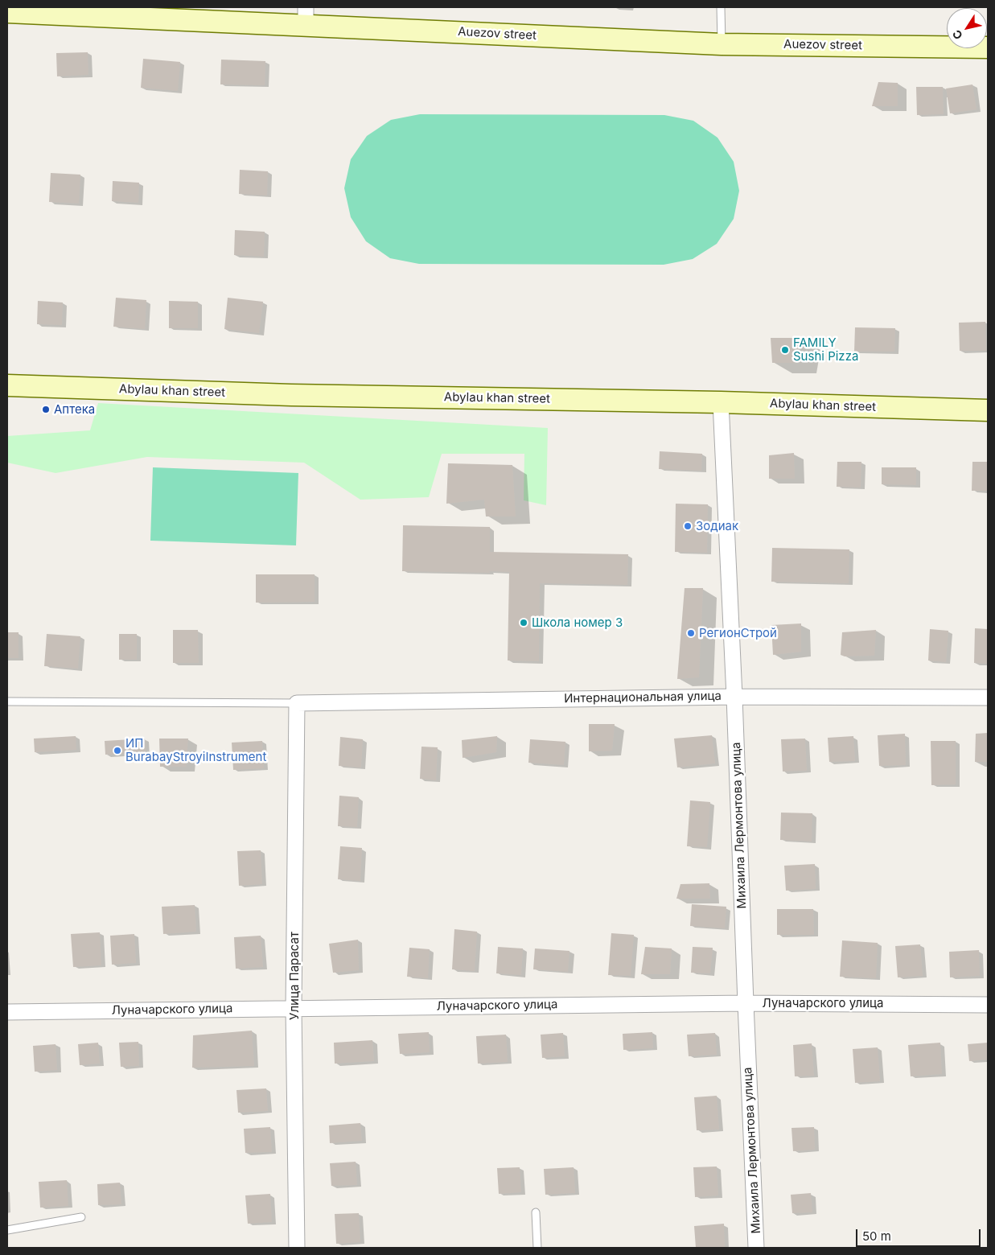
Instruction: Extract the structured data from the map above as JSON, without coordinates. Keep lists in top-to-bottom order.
{
  "streets": {
    "main road": ["Auezov street", "Abylau khan street"],
    "street": [
      "Интернациональная улица",
      "Михаила Лермонтова улица",
      "Улица Парасат",
      "Луначарского улица"
    ]
  },
  "crossings": [
    ["Abylau khan street", "Михаила Лермонтова улица"],
    ["Интернациональная улица", "Михаила Лермонтова улица"],
    ["Интернациональная улица", "Улица Парасат"],
    ["Михаила Лермонтова улица", "Луначарского улица"],
    ["Улица Парасат", "Луначарского улица"]
  ],
  "places": [
    "FAMILY Sushi Pizza",
    "Аптека",
    "Зодиак",
    "Школа номер 3",
    "РегионСтрой",
    "ИП BurabayStroyiInstrument"
  ],
  "scale_bar": "50 m",
  "north": "bottom left"
}
